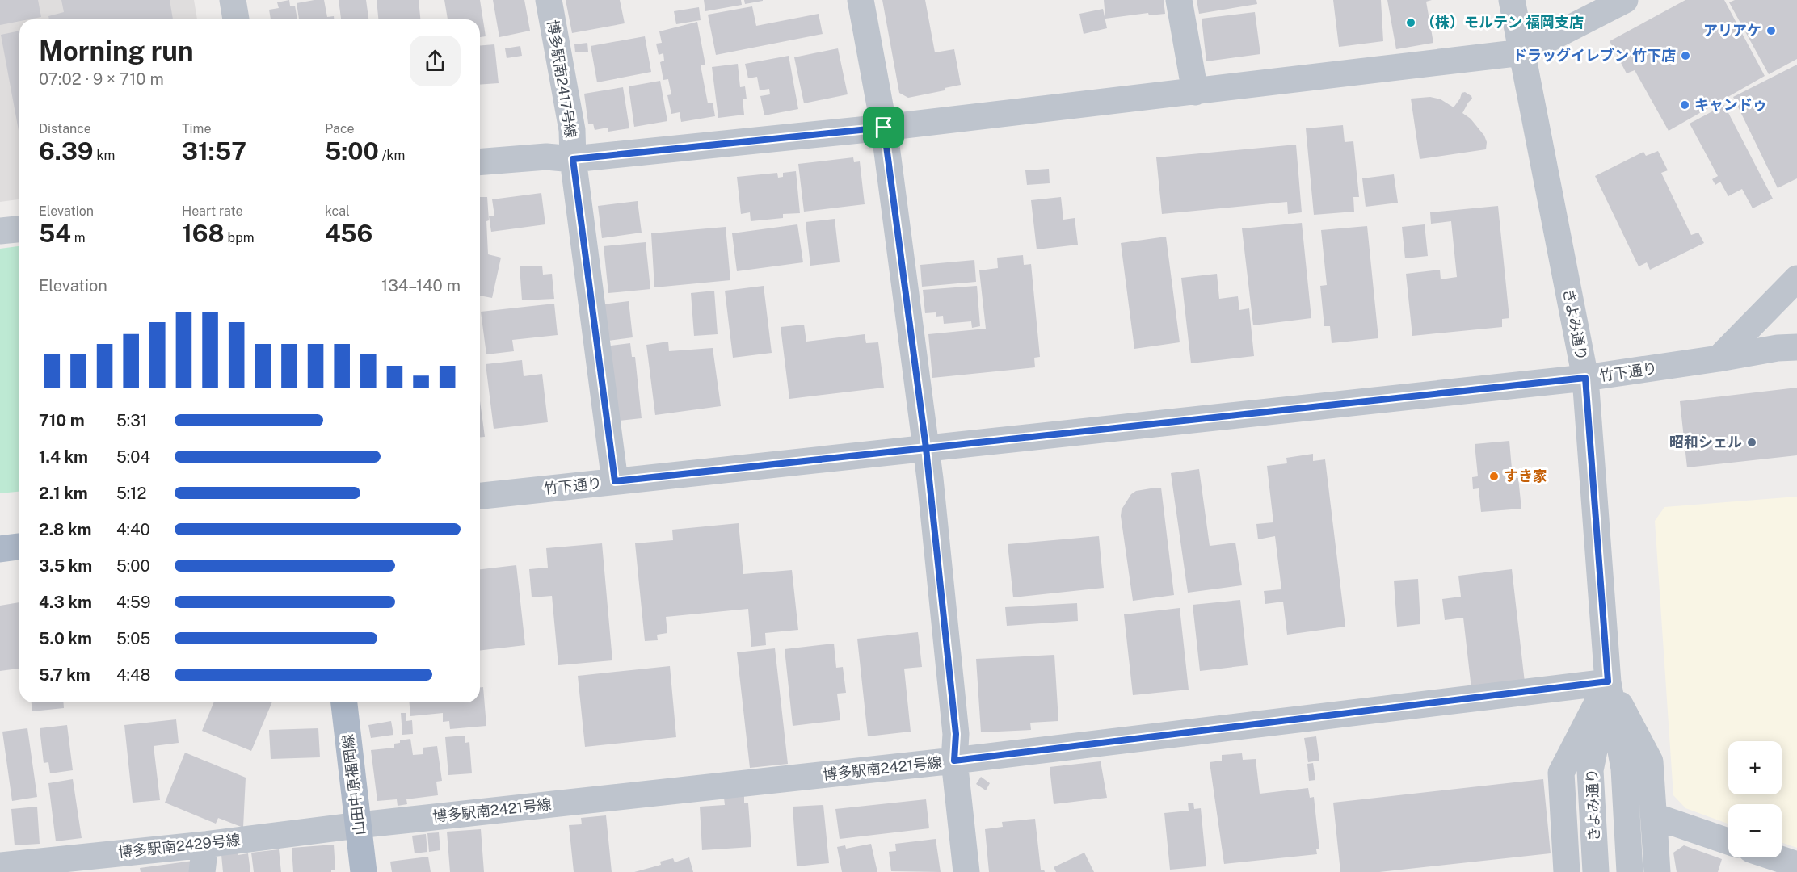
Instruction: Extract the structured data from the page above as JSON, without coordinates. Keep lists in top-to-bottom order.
{
  "streets": {
    "main road": ["山田中原福岡線"],
    "street": [
      "博多駅南2417号線",
      "きよみ通り",
      "竹下通り",
      "博多駅南2421号線",
      "博多駅南2429号線"
    ]
  },
  "crossings": [
    ["博多駅南2417号線", "竹下通り"],
    ["きよみ通り", "竹下通り"],
    ["きよみ通り", "博多駅南2421号線"],
    ["博多駅南2421号線", "山田中原福岡線"],
    ["博多駅南2421号線", "博多駅南2429号線"],
    ["山田中原福岡線", "博多駅南2429号線"]
  ],
  "places": [
    "（株）モルテン 福岡支店",
    "アリアケ",
    "ドラッグイレブン 竹下店",
    "キャンドゥ",
    "昭和シェル",
    "すき家"
  ],
  "page": {
    "heading": ["Morning run", "07:02 · 9 × 710 m"],
    "stats": [
      ["Distance", "6.39 km"],
      ["Time", "31:57"],
      ["Pace", "5:00 /km"],
      ["Elevation", "54 m"],
      ["Heart rate", "168 bpm"],
      ["kcal", "456"]
    ],
    "chart": ["Elevation", "134–140 m"],
    "list": [
      {
        "name": "710 m",
        "note": "5:31"
      },
      {
        "name": "1.4 km",
        "note": "5:04"
      },
      {
        "name": "2.1 km",
        "note": "5:12"
      },
      {
        "name": "2.8 km",
        "note": "4:40"
      },
      {
        "name": "3.5 km",
        "note": "5:00"
      },
      {
        "name": "4.3 km",
        "note": "4:59"
      },
      {
        "name": "5.0 km",
        "note": "5:05"
      },
      {
        "name": "5.7 km",
        "note": "4:48"
      }
    ],
    "map_buttons": ["+", "−"]
  }
}
